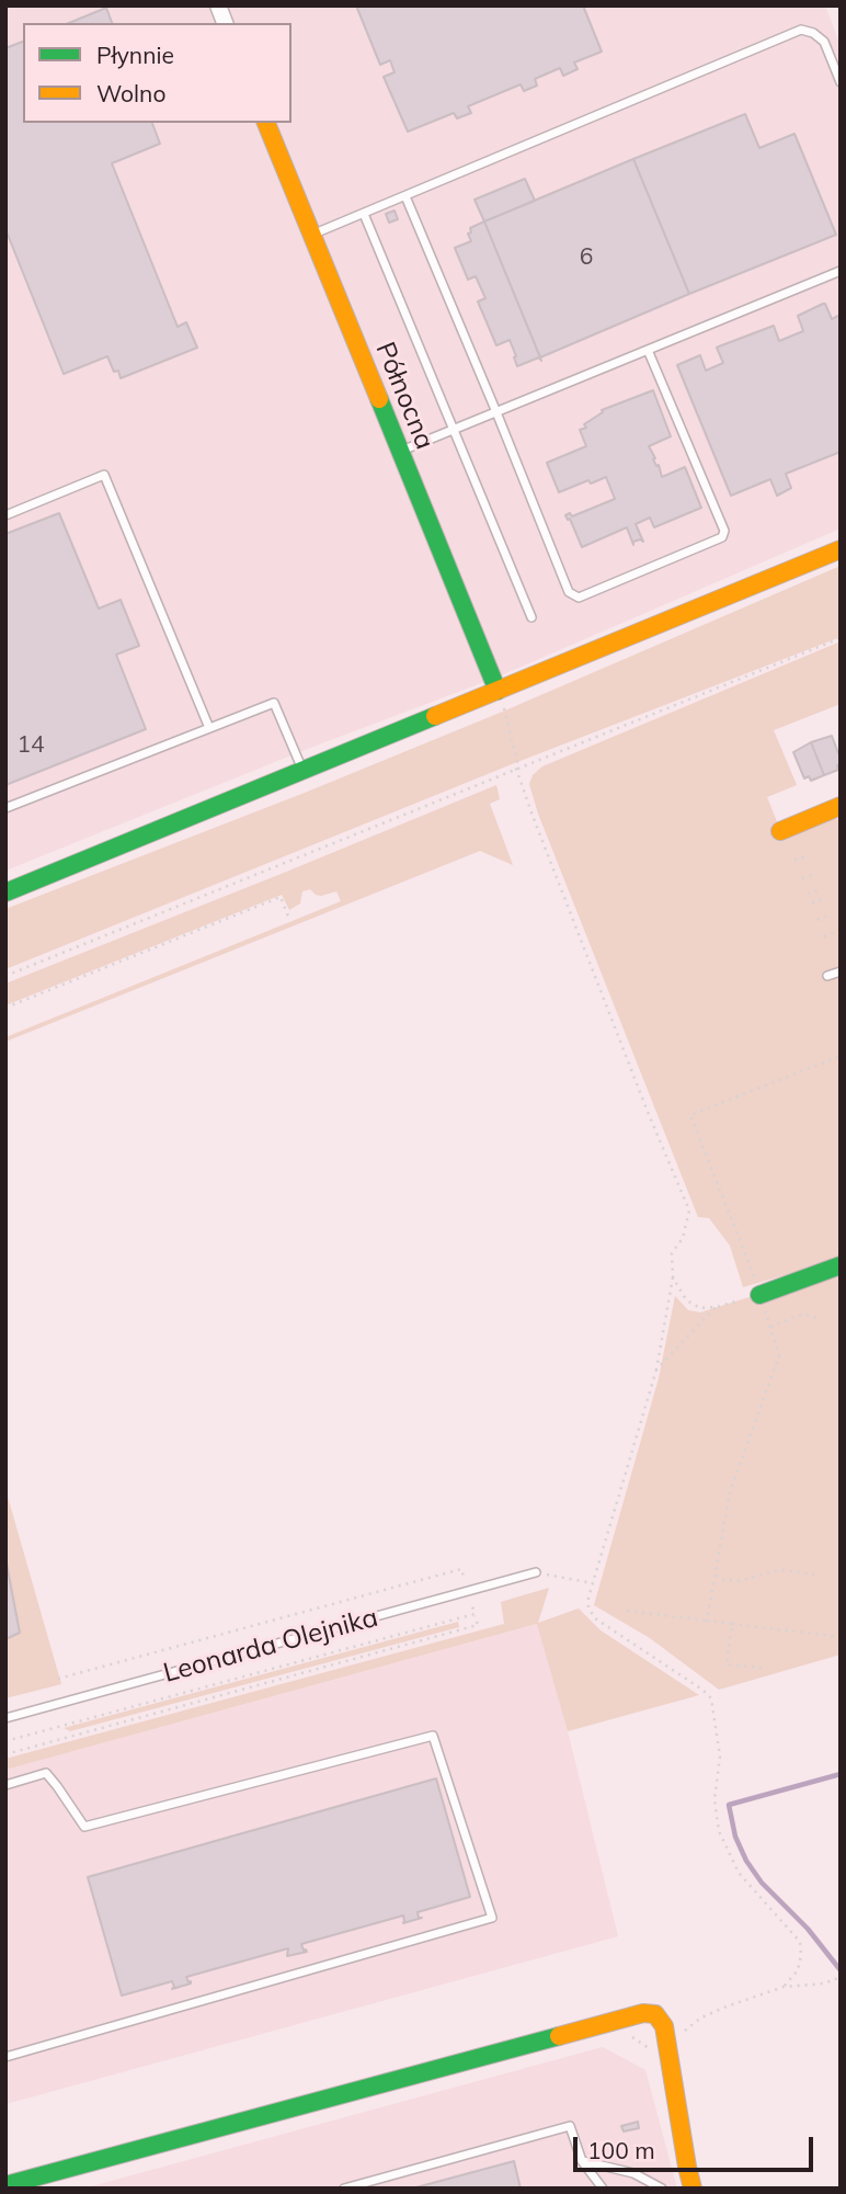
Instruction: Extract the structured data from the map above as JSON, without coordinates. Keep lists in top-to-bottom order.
{
  "streets": {
    "street": ["Północna"],
    "lane": ["Leonarda Olejnika"]
  },
  "house_numbers": ["6", "14"],
  "legend": ["Płynnie", "Wolno"],
  "scale_bar": "100 m"
}
